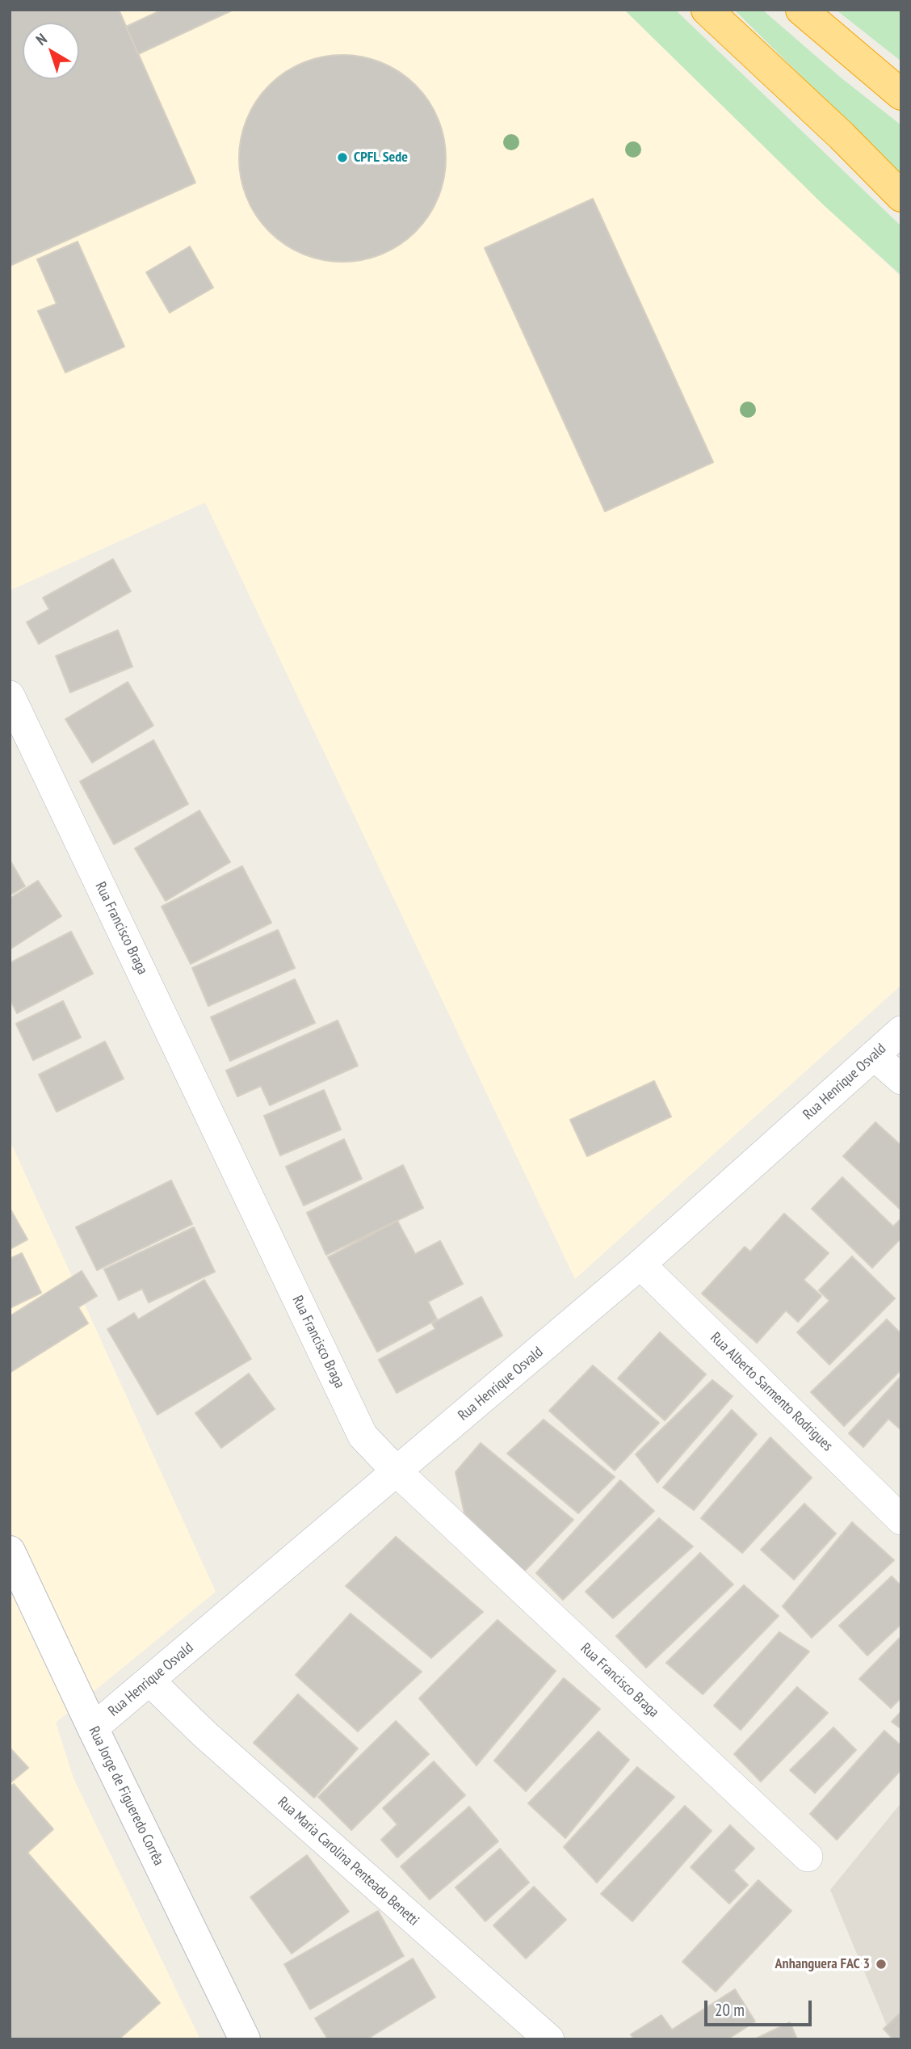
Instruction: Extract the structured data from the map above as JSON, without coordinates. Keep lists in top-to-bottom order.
{
  "streets": {
    "street": [
      "Rua Francisco Braga",
      "Rua Henrique Osvald",
      "Rua Alberto Sarmento Rodrigues",
      "Rua Jorge de Figueredo Corrêa",
      "Rua Maria Carolina Penteado Benetti"
    ]
  },
  "crossings": [
    ["Rua Francisco Braga", "Rua Henrique Osvald"],
    ["Rua Henrique Osvald", "Rua Alberto Sarmento Rodrigues"],
    ["Rua Henrique Osvald", "Rua Jorge de Figueredo Corrêa"],
    ["Rua Henrique Osvald", "Rua Maria Carolina Penteado Benetti"]
  ],
  "places": ["CPFL Sede", "Anhanguera FAC 3"],
  "scale_bar": "20 m",
  "north": "top left"
}
